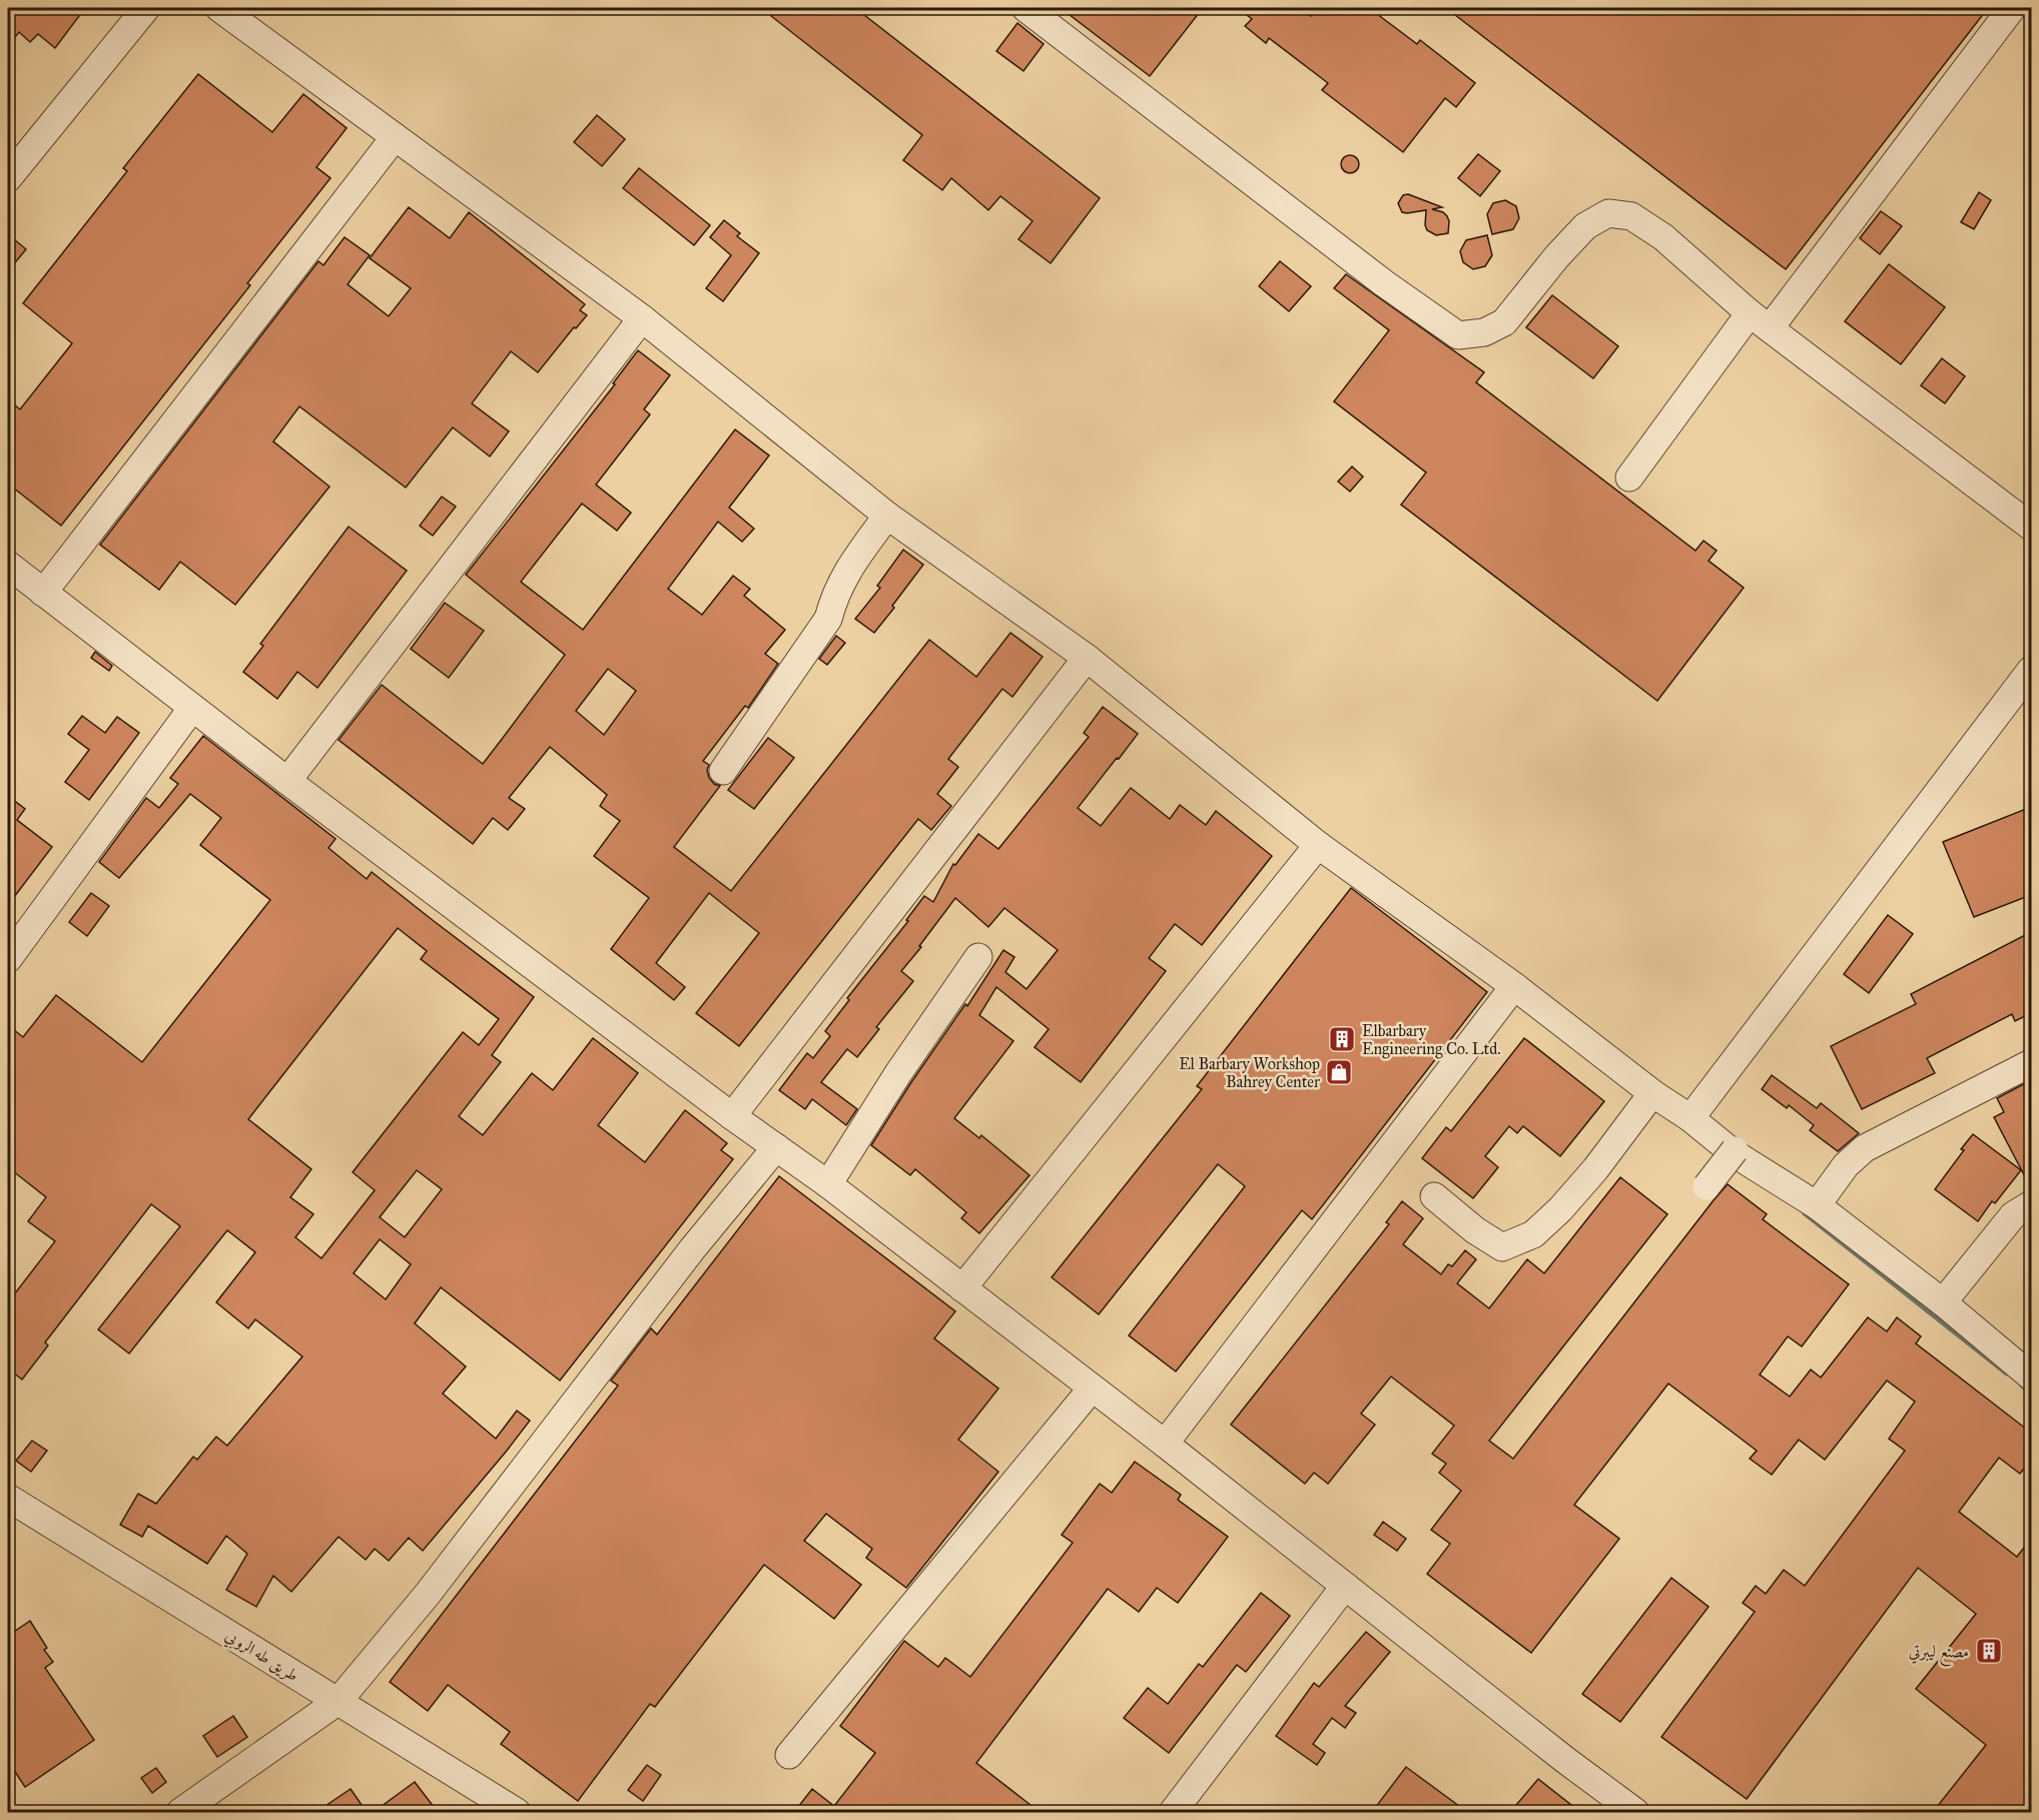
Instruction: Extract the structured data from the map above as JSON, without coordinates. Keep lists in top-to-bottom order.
{
  "streets": {
    "street": ["طريق طه الروبي"]
  },
  "places": {
    "building": ["Elbarbary Engineering Co. Ltd.", "مصنع ليبرتي"],
    "shop": ["El Barbary Workshop Bahrey Center"]
  }
}
